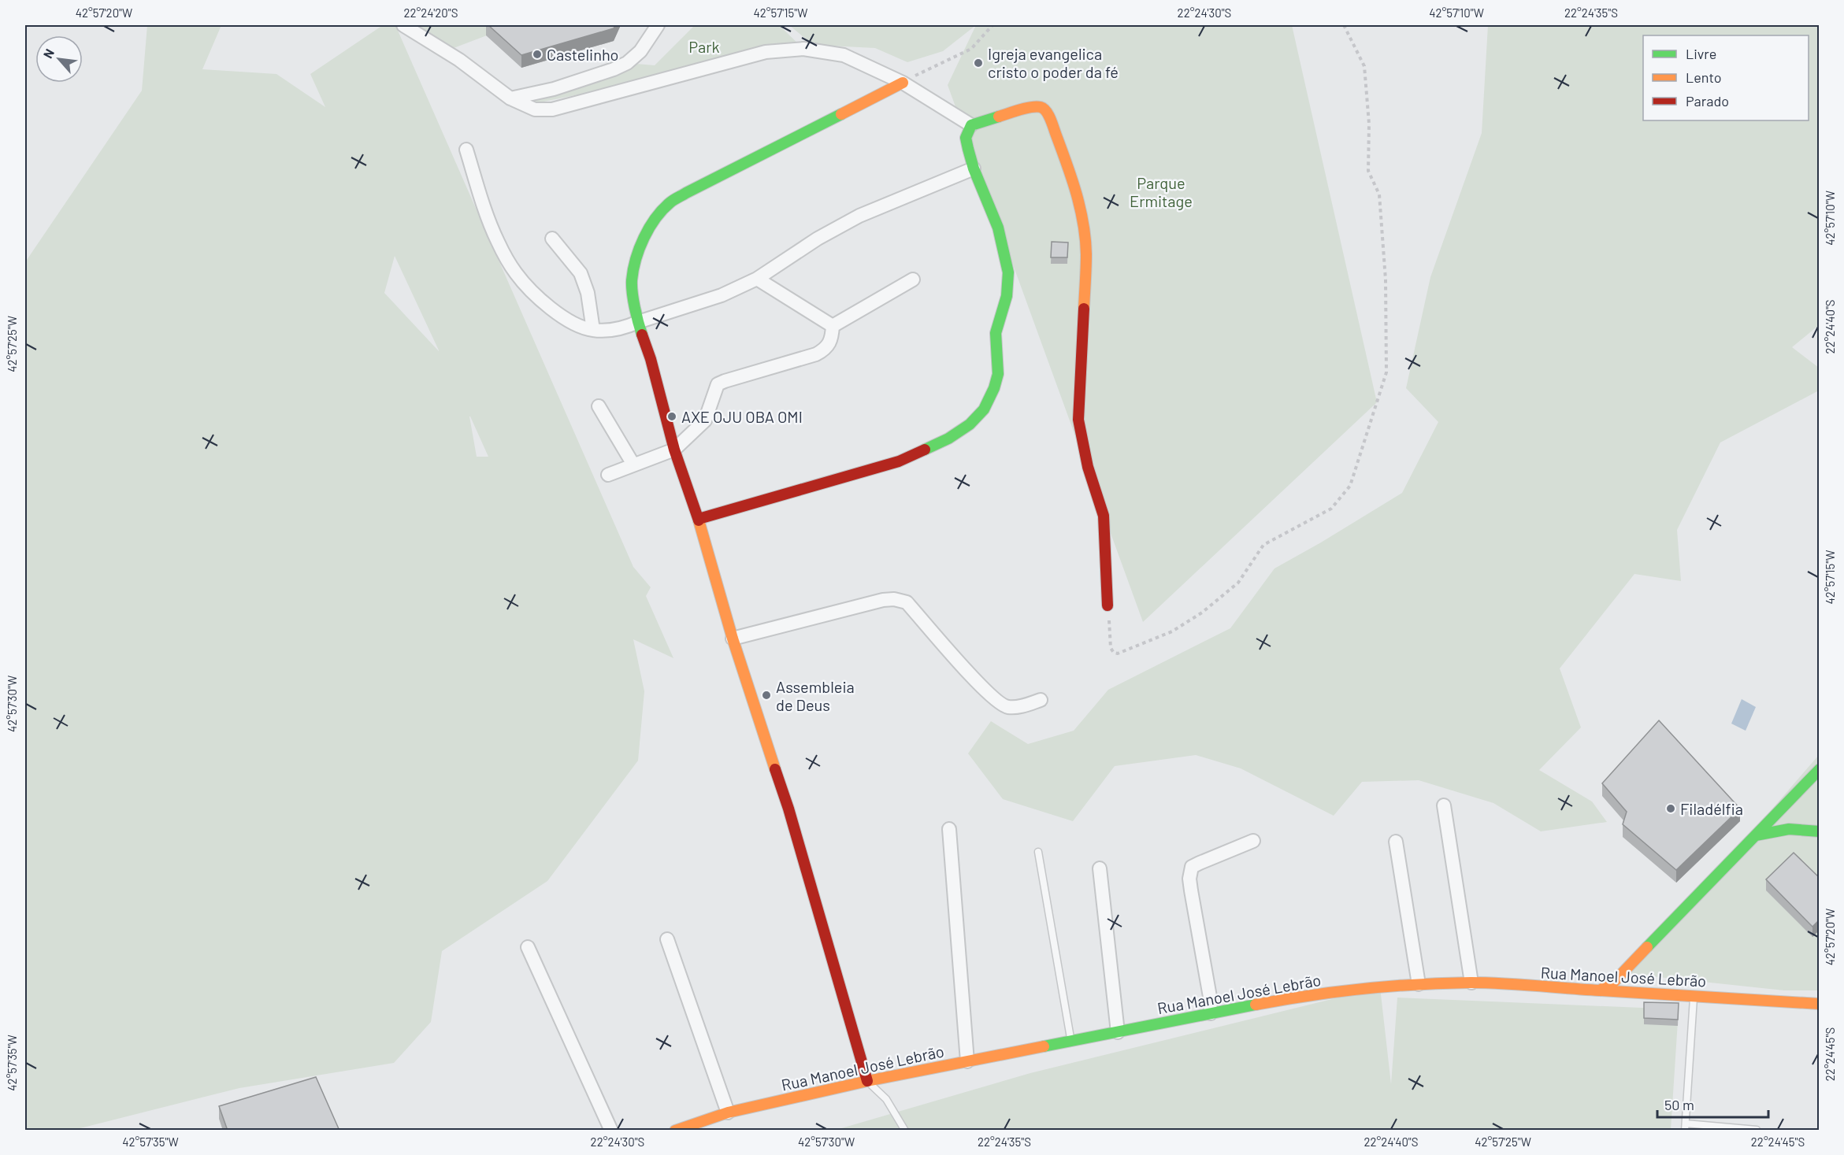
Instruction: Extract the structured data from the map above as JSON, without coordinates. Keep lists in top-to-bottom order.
{
  "streets": {
    "street": ["Rua Manoel José Lebrão"]
  },
  "parks": ["Park", "Parque Ermitage"],
  "places": [
    "Castelinho",
    "Igreja evangelica cristo o poder da fé",
    "AXE OJU OBA OMI",
    "Assembleia de Deus",
    "Filadélfia"
  ],
  "legend": ["Livre", "Lento", "Parado"],
  "scale_bar": "50 m",
  "north": "top left",
  "coordinates": [
    "42°57'20\"W",
    "22°24'20\"S",
    "42°57'15\"W",
    "22°24'30\"S",
    "42°57'10\"W",
    "22°24'35\"S",
    "22°24'40\"S",
    "42°57'25\"W",
    "42°57'30\"W",
    "22°24'45\"S",
    "42°57'35\"W"
  ]
}
